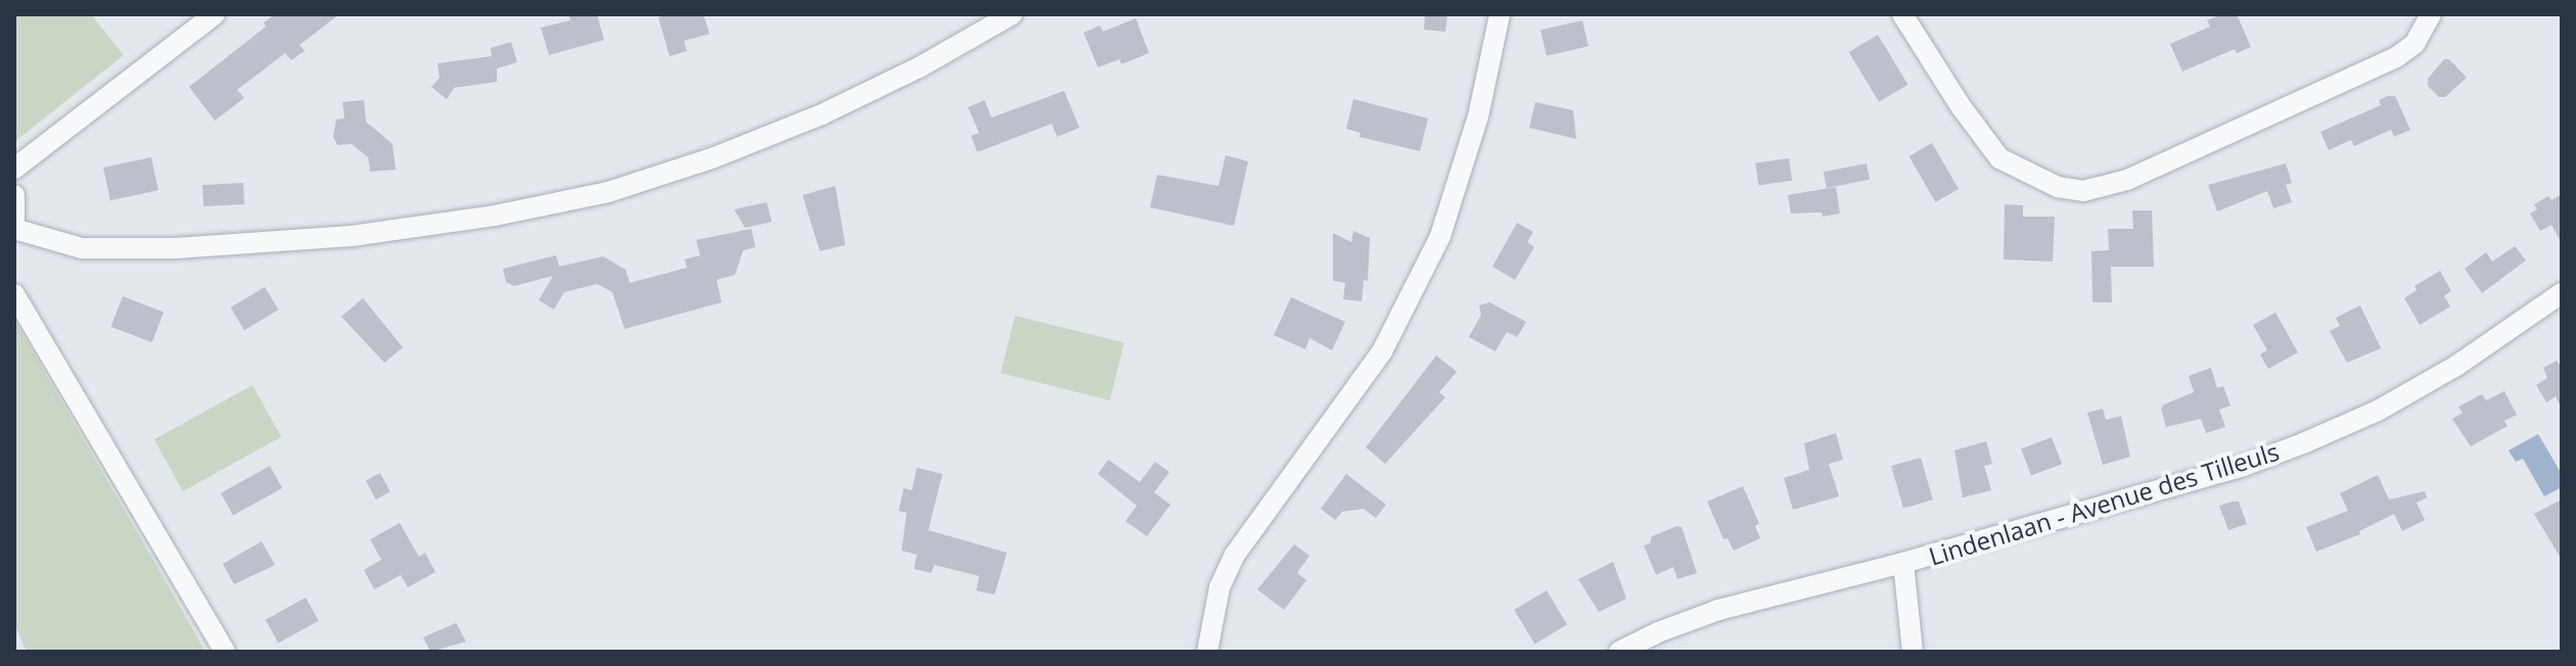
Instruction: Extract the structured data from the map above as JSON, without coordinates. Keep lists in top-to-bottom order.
{
  "streets": {
    "street": ["Lindenlaan - Avenue des Tilleuls"]
  }
}
